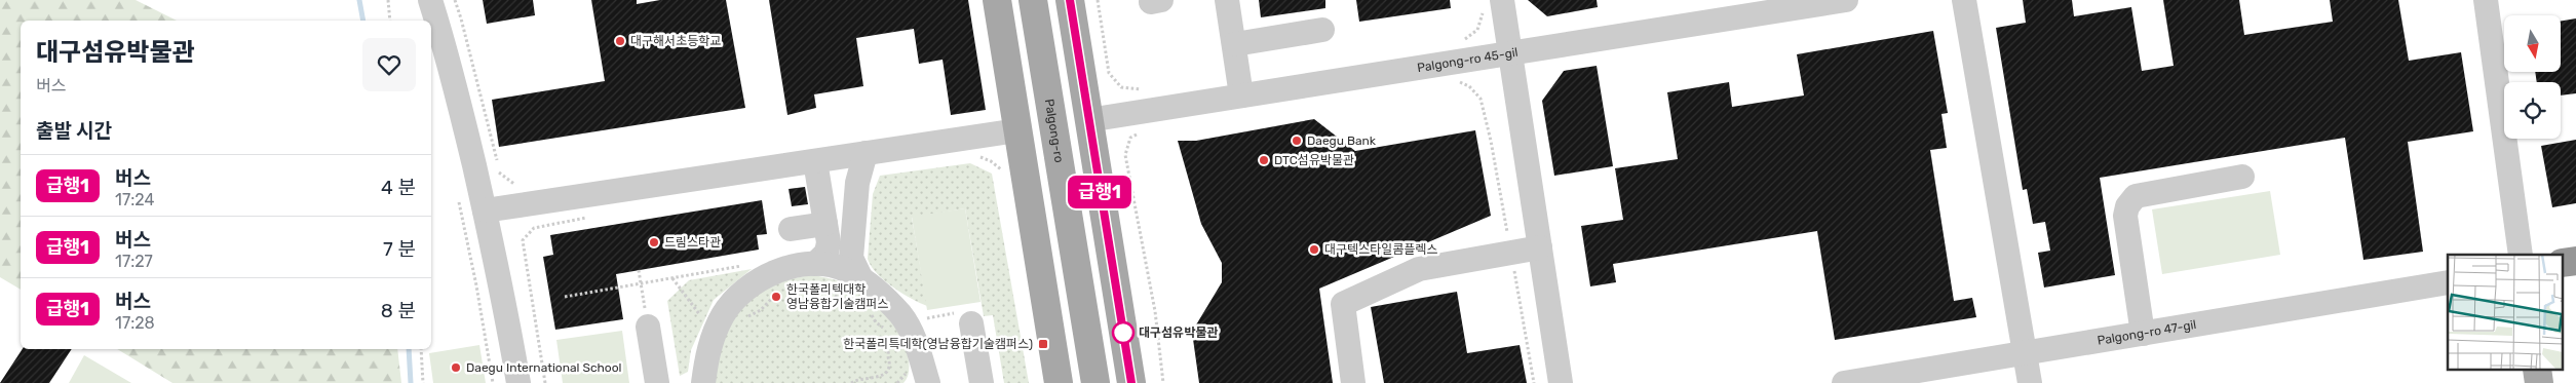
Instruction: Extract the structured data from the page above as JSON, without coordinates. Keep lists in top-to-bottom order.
{
  "streets": {
    "main road": ["Palgong-ro"],
    "street": ["Palgong-ro 45-gil", "Palgong-ro 47-gil"]
  },
  "places": {
    "other": [
      "대구해서초등학교",
      "Daegu Bank",
      "DTC섬유박물관",
      "드림스타관",
      "대구텍스타일콤플렉스",
      "한국폴리텍대학 영남융합기술캠퍼스",
      "대구섬유박물관",
      "Daegu International School"
    ],
    "transit": ["한국폴리특데학(영남융합기술캠퍼스)"]
  },
  "lines": ["bus line 급행1"],
  "north": "bottom",
  "page": {
    "on_map": "급행1",
    "heading": [
      ["대구섬유박물관", "버스"],
      "출발 시간"
    ],
    "list": [
      {
        "mark": "급행1",
        "name": "버스",
        "note": "17:24",
        "value": "4 분"
      },
      {
        "mark": "급행1",
        "name": "버스",
        "note": "17:27",
        "value": "7 분"
      },
      {
        "mark": "급행1",
        "name": "버스",
        "note": "17:28",
        "value": "8 분"
      }
    ]
  }
}
